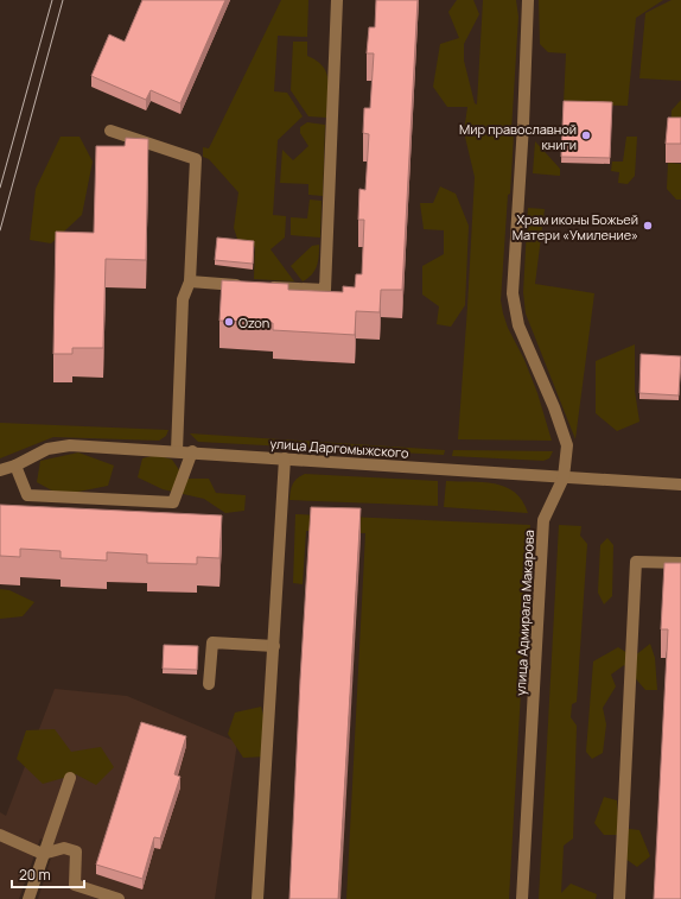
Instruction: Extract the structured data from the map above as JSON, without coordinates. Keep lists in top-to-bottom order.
{
  "streets": {
    "street": ["улица Даргомыжского", "улица Адмирала Макарова"]
  },
  "crossings": [
    ["улица Даргомыжского", "улица Адмирала Макарова"]
  ],
  "places": ["Мир православной книги", "Храм иконы Божьей Матери «Умиление»", "Ozon"],
  "scale_bar": "20 m"
}
